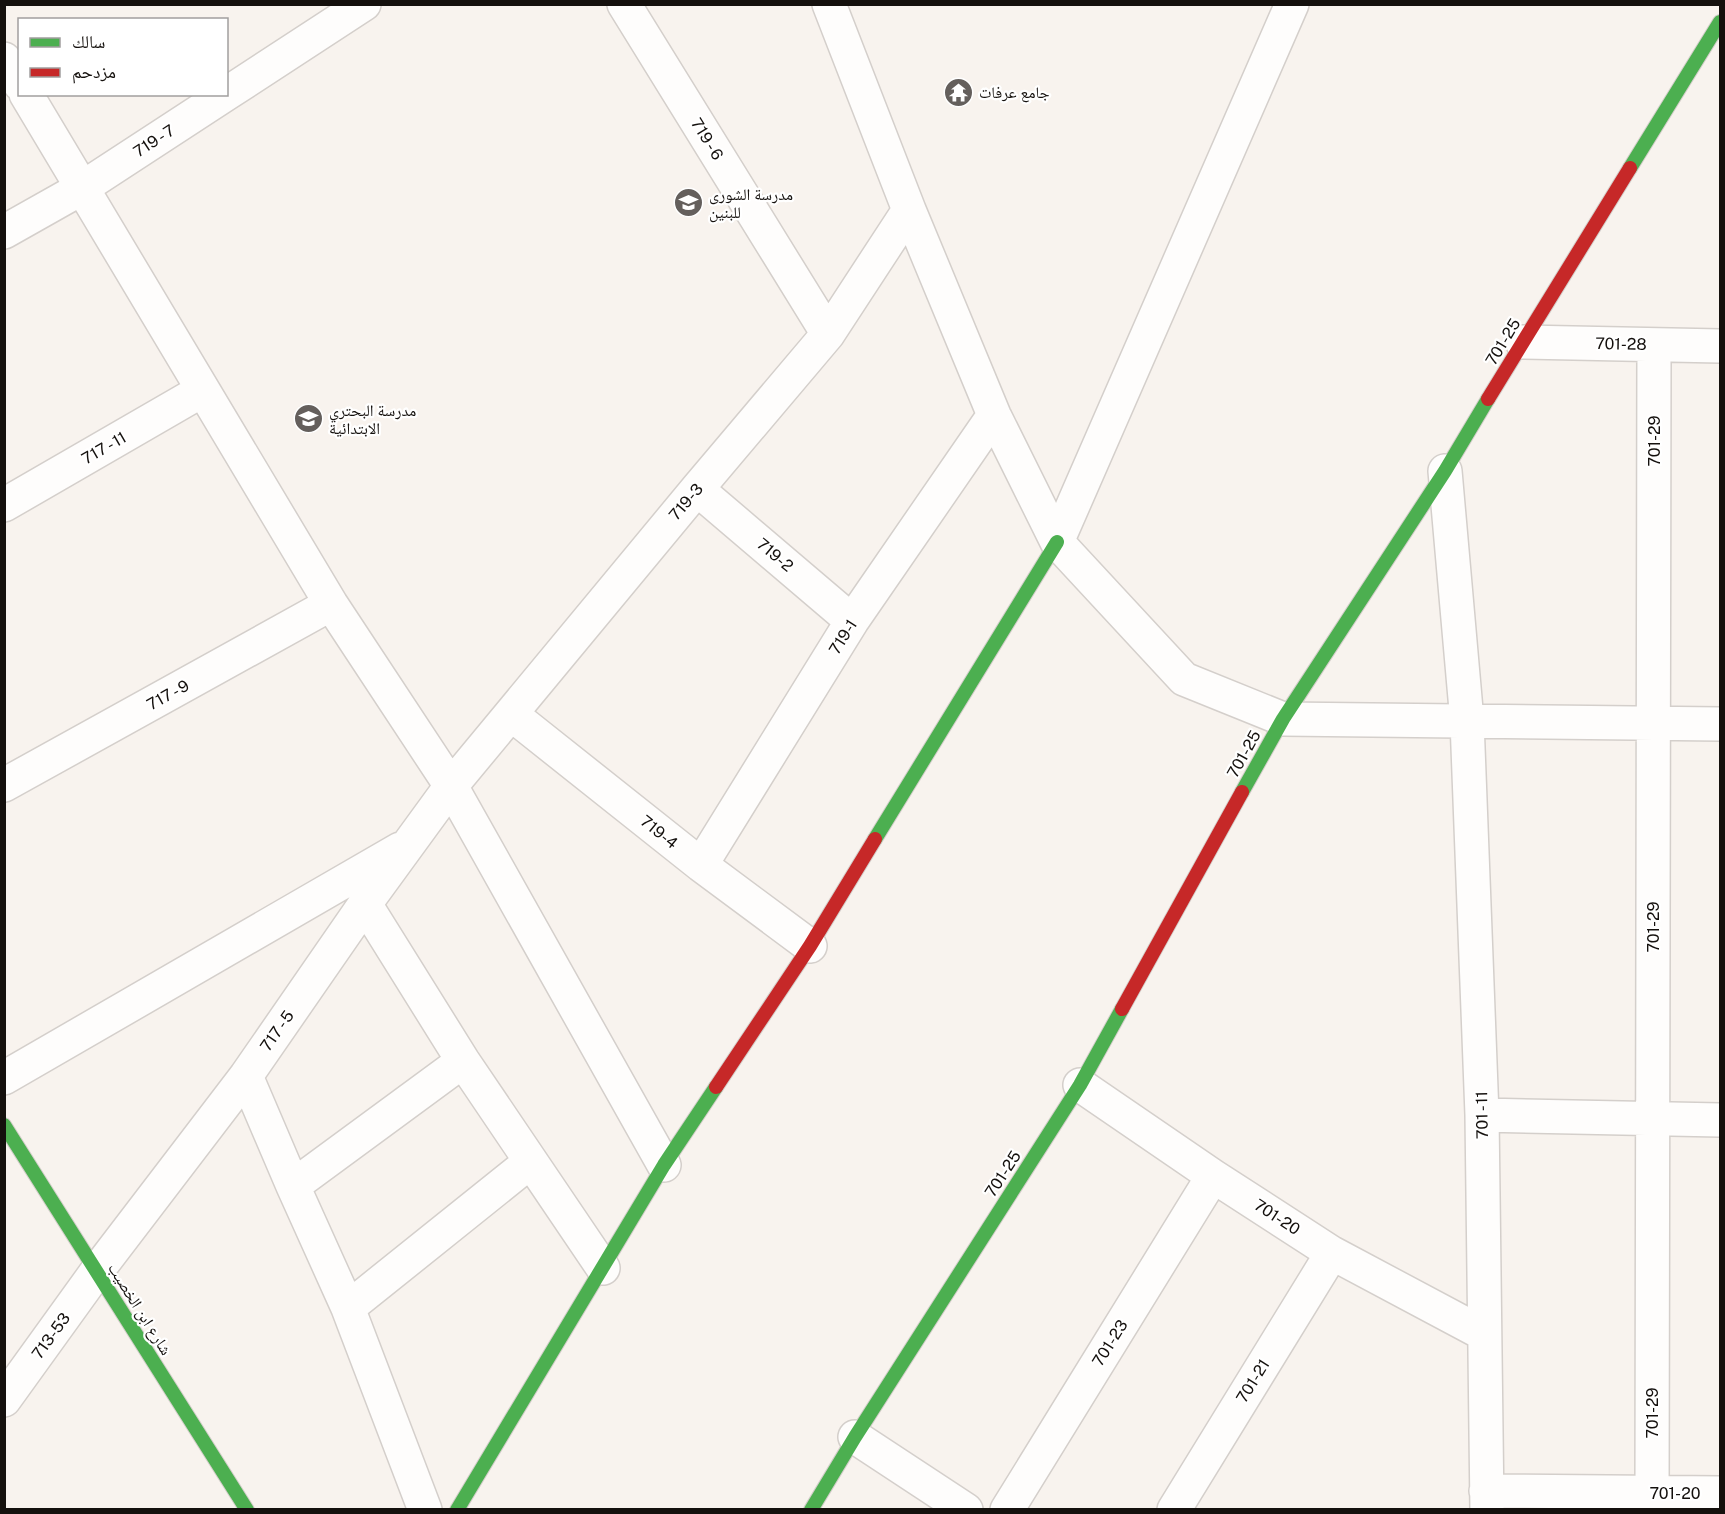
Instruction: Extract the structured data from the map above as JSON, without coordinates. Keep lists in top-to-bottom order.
{
  "streets": {
    "street": [
      "719 - 6",
      "719 - 7",
      "701-25",
      "701-28",
      "701-29",
      "717 - 11",
      "719-3",
      "719-2",
      "719-1",
      "717 - 9",
      "719-4",
      "717 - 5",
      "701 - 11",
      "701-20",
      "شارع ابن الخصيب",
      "713-53",
      "701-23",
      "701-21"
    ]
  },
  "crossings": [
    ["719 - 6", "719-3"],
    ["701-25", "701-28"],
    ["701-25", "701 - 11"],
    ["701-25", "701-20"],
    ["701-28", "701-29"],
    ["701-29", "701-20"],
    ["719-3", "719-2"],
    ["719-3", "719-4"],
    ["719-3", "717 - 5"],
    ["719-2", "719-1"],
    ["719-1", "719-4"],
    ["717 - 5", "شارع ابن الخصيب"],
    ["717 - 5", "713-53"],
    ["701 - 11", "701-20"],
    ["701-20", "701-23"],
    ["701-20", "701-21"],
    ["شارع ابن الخصيب", "713-53"]
  ],
  "places": {
    "temple": ["جامع عرفات"],
    "school or university": ["مدرسة الشورى للبنين", "مدرسة البحتري الابتدائية"]
  },
  "legend": ["سالك", "مزدحم"]
}
